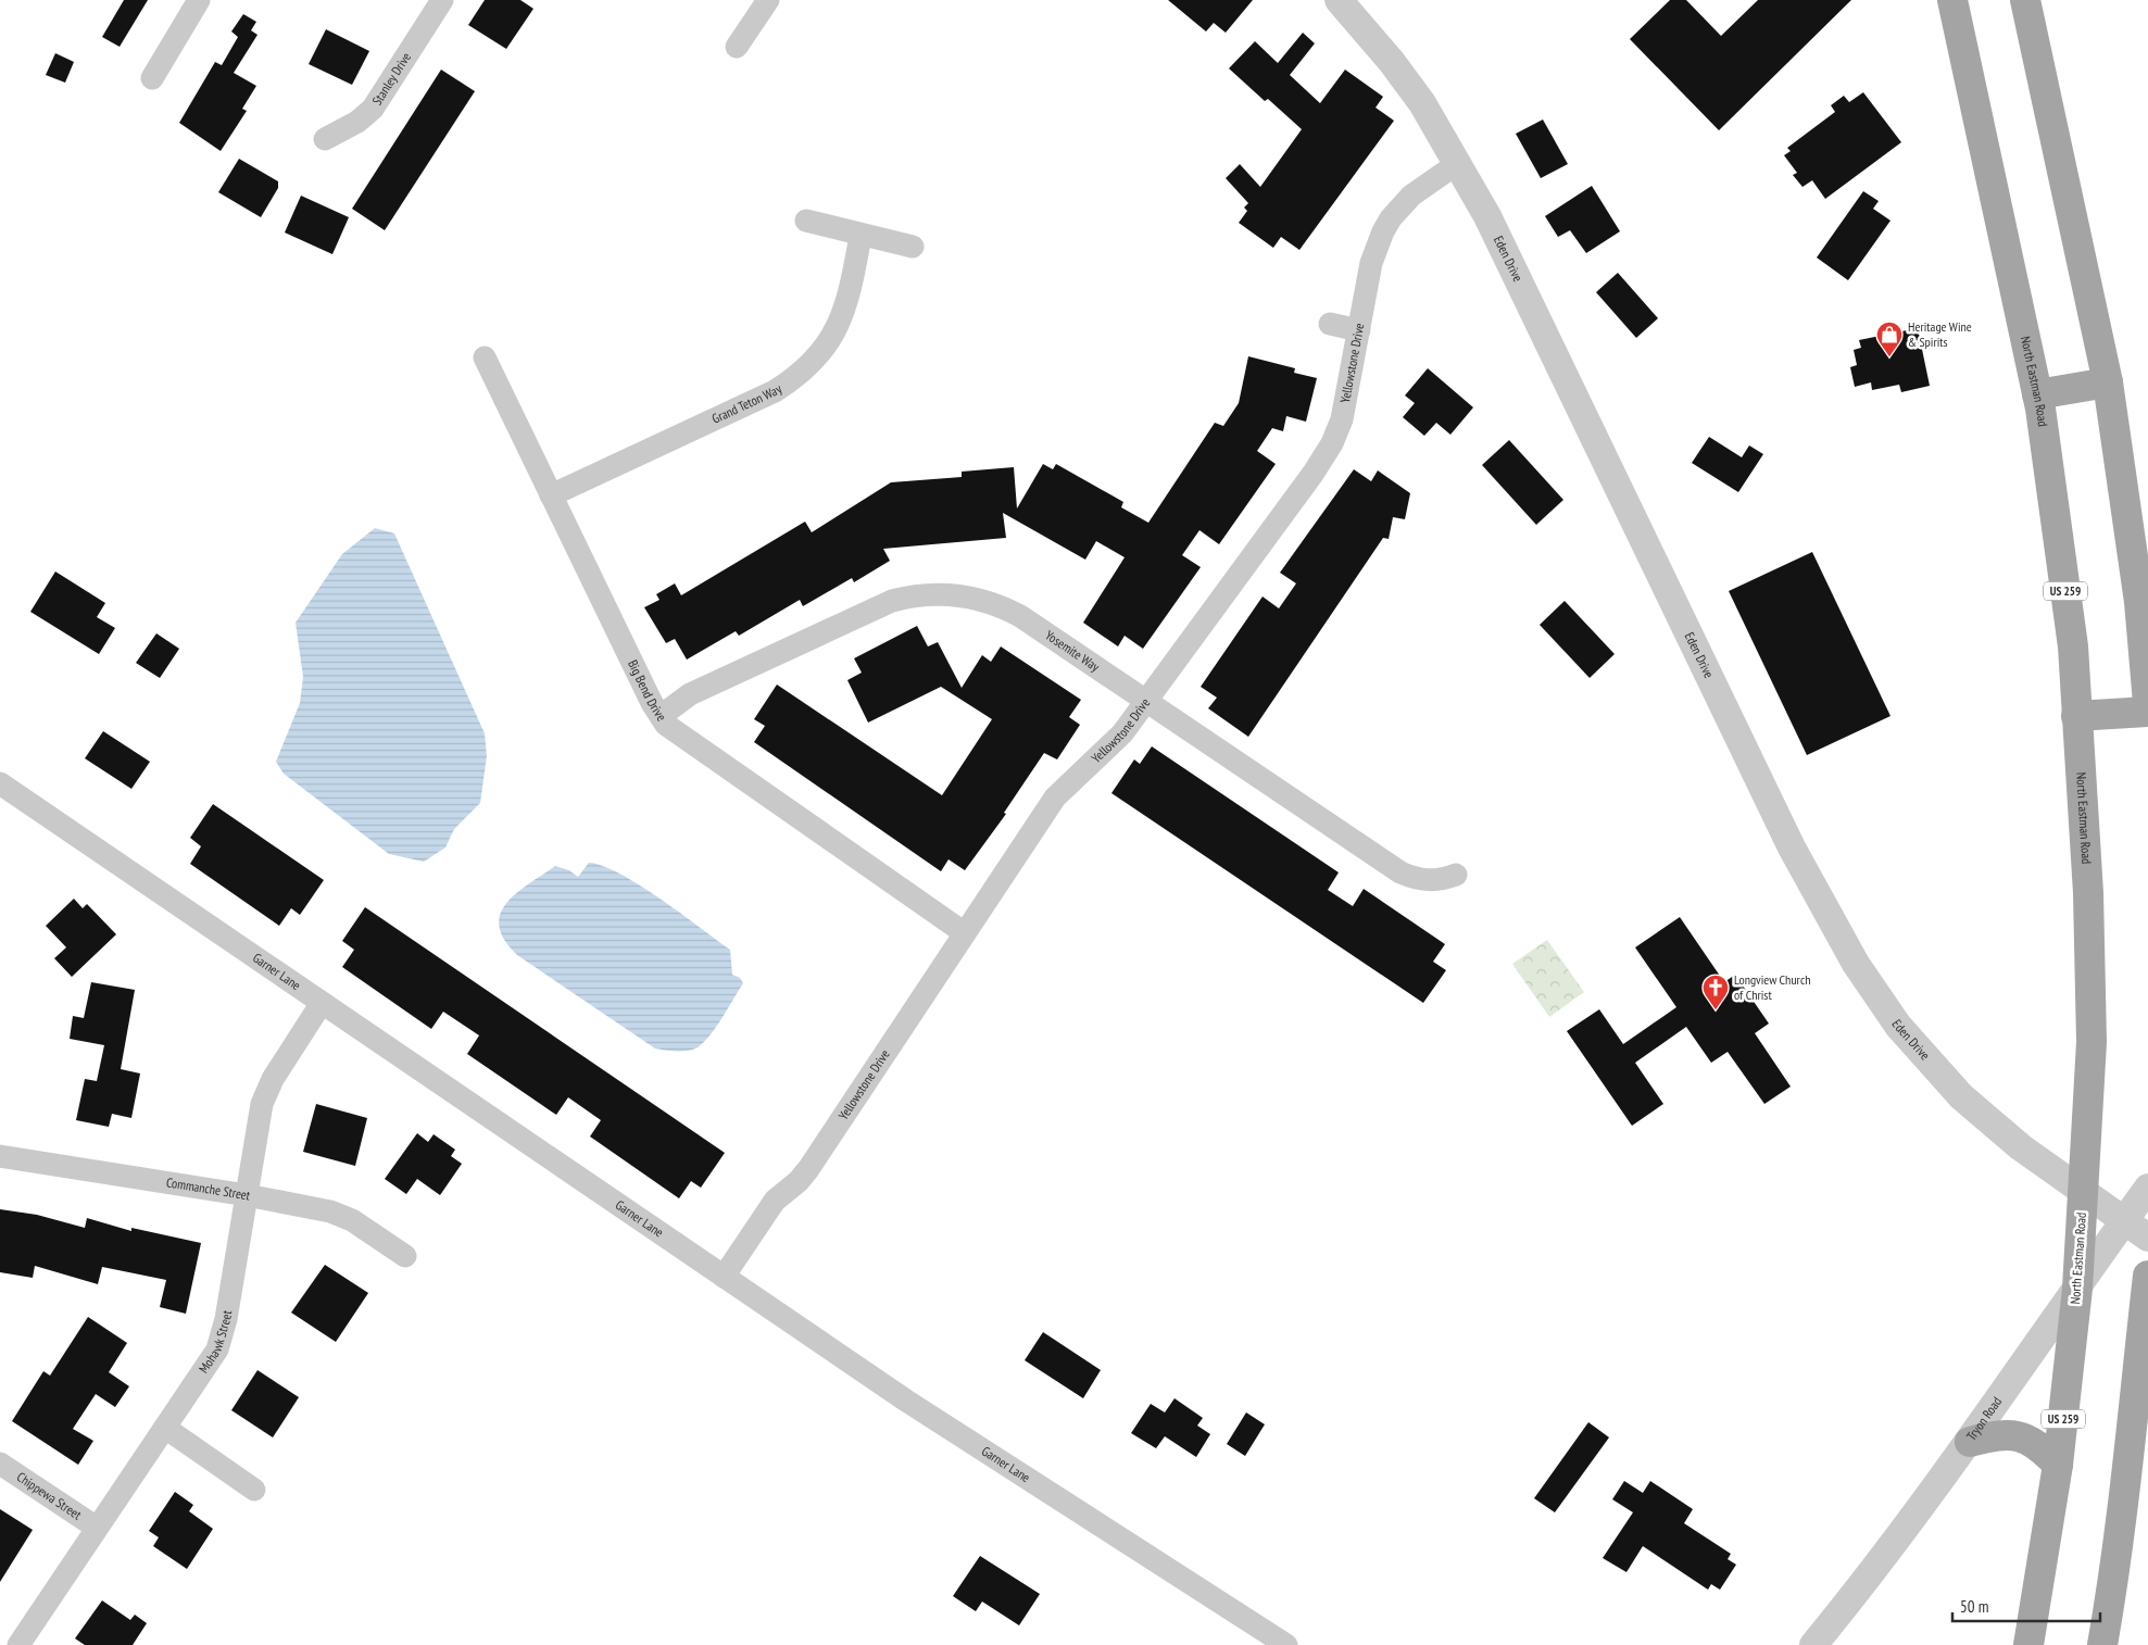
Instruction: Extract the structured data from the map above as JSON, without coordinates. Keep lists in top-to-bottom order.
{
  "streets": {
    "main road": ["North Eastman Road", "US 259"],
    "street": [
      "Stanley Drive",
      "Eden Drive",
      "Yellowstone Drive",
      "Grand Teton Way",
      "Yosemite Way",
      "Big Bend Drive",
      "Garner Lane",
      "Commanche Street",
      "Mohawk Street",
      "Tryon Road",
      "Chippewa Street"
    ]
  },
  "crossings": [
    ["Eden Drive", "Yellowstone Drive"],
    ["Eden Drive", "North Eastman Road"],
    ["Eden Drive", "Tryon Road"],
    ["Yellowstone Drive", "Yosemite Way"],
    ["Yellowstone Drive", "Big Bend Drive"],
    ["Yellowstone Drive", "Garner Lane"],
    ["North Eastman Road", "Tryon Road"],
    ["Grand Teton Way", "Big Bend Drive"],
    ["Yosemite Way", "Big Bend Drive"],
    ["Garner Lane", "Mohawk Street"],
    ["Commanche Street", "Mohawk Street"],
    ["Mohawk Street", "Chippewa Street"]
  ],
  "places": {
    "shop": ["Heritage Wine & Spirits"],
    "church": ["Longview Church of Christ"]
  },
  "scale_bar": "50 m"
}
